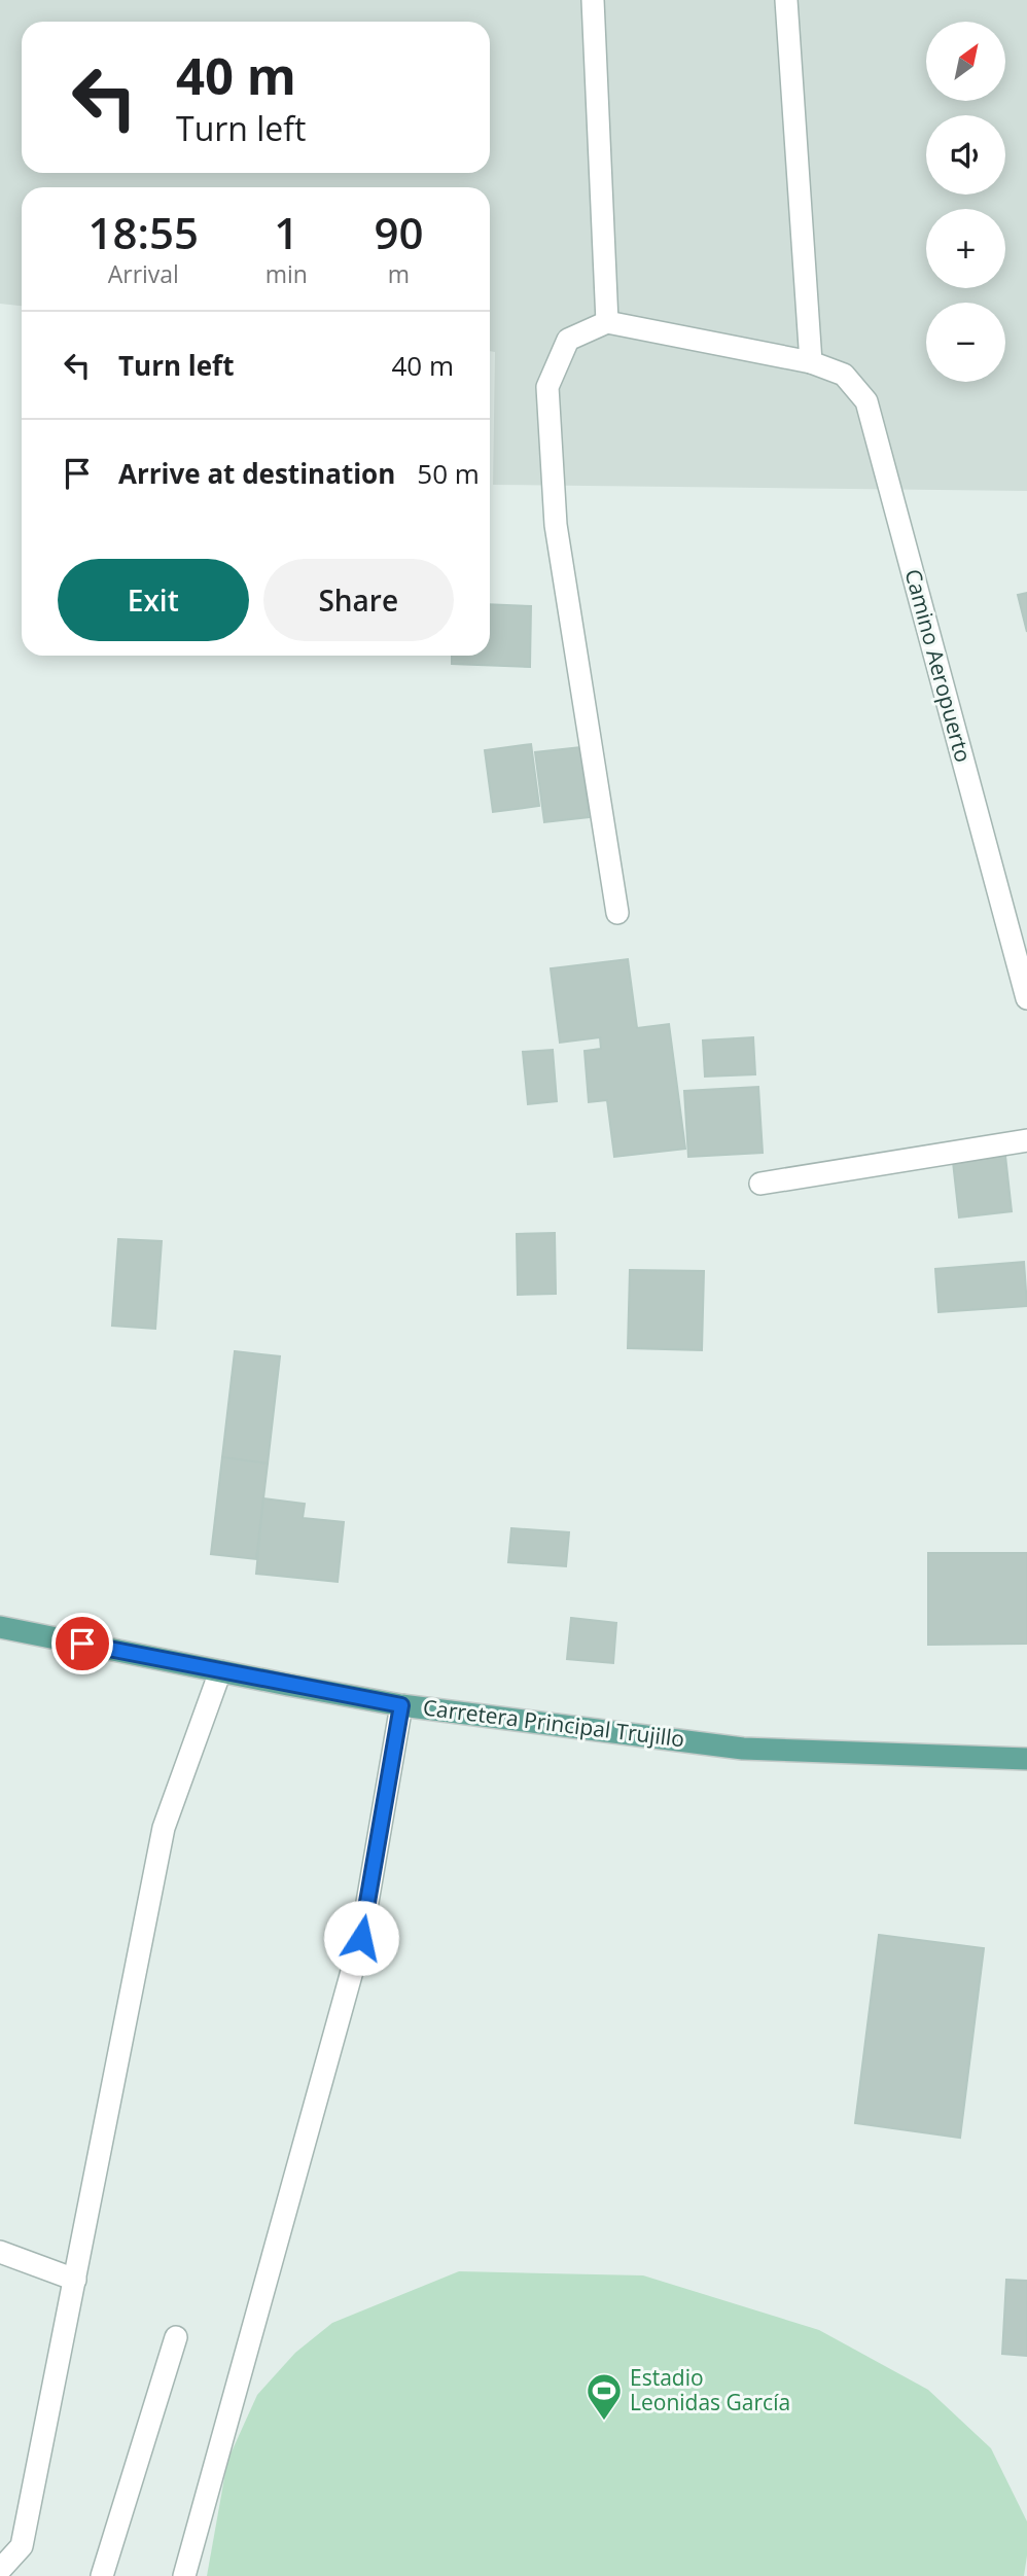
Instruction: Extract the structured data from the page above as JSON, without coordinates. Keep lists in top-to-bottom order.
{
  "streets": {
    "main road": ["Carretera Principal Trujillo"],
    "street": ["Camino Aeropuerto"]
  },
  "places": {
    "sports": ["Estadio Leonidas García"]
  },
  "north": "top right",
  "page": {
    "map_buttons": ["+", "−"],
    "turn": ["40 m", "Turn left"],
    "eta": [
      "18:55",
      "Arrival",
      "1",
      "min",
      "90",
      "m"
    ],
    "list": [
      {
        "name": "Turn left",
        "value": "40 m"
      },
      {
        "name": "Arrive at destination",
        "value": "50 m"
      }
    ],
    "buttons": ["Exit", "Share"]
  }
}
